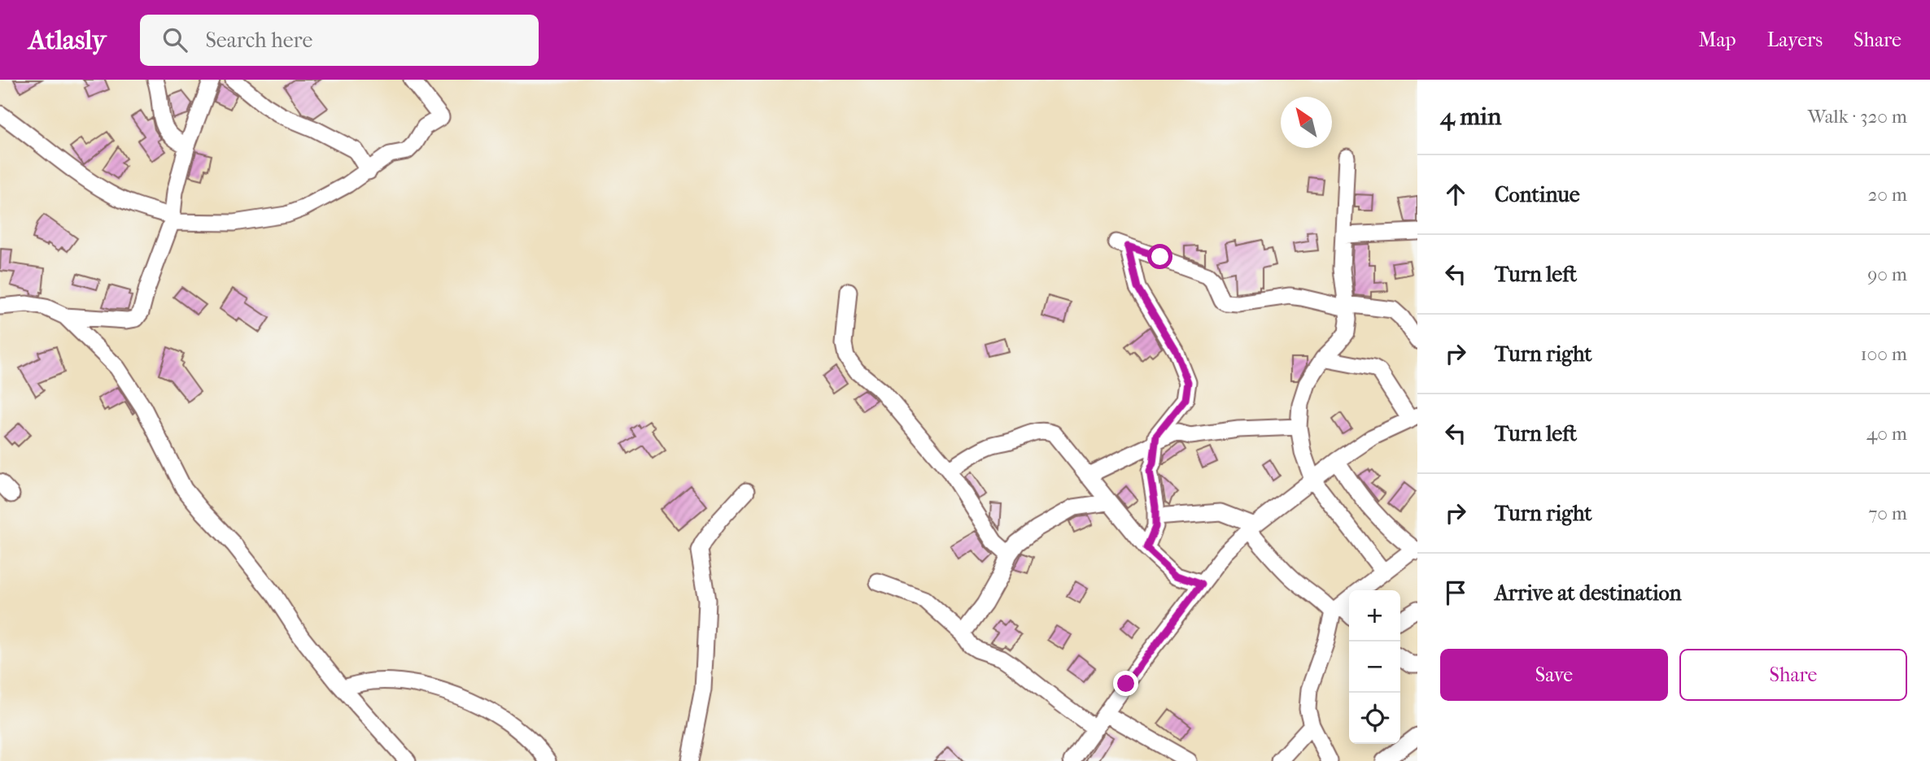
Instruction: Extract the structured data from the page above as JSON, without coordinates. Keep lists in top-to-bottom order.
{
  "north": "top left",
  "page": {
    "header": "Atlasly",
    "search": "Search here",
    "nav": ["Map", "Layers", "Share"],
    "heading": ["4 min", "Walk · 320 m"],
    "list": [
      ["Continue", "20 m"],
      ["Turn left", "90 m"],
      ["Turn right", "100 m"],
      ["Turn left", "40 m"],
      ["Turn right", "70 m"],
      "Arrive at destination"
    ],
    "map_buttons": ["+", "−"],
    "buttons": ["Save", "Share"]
  }
}
